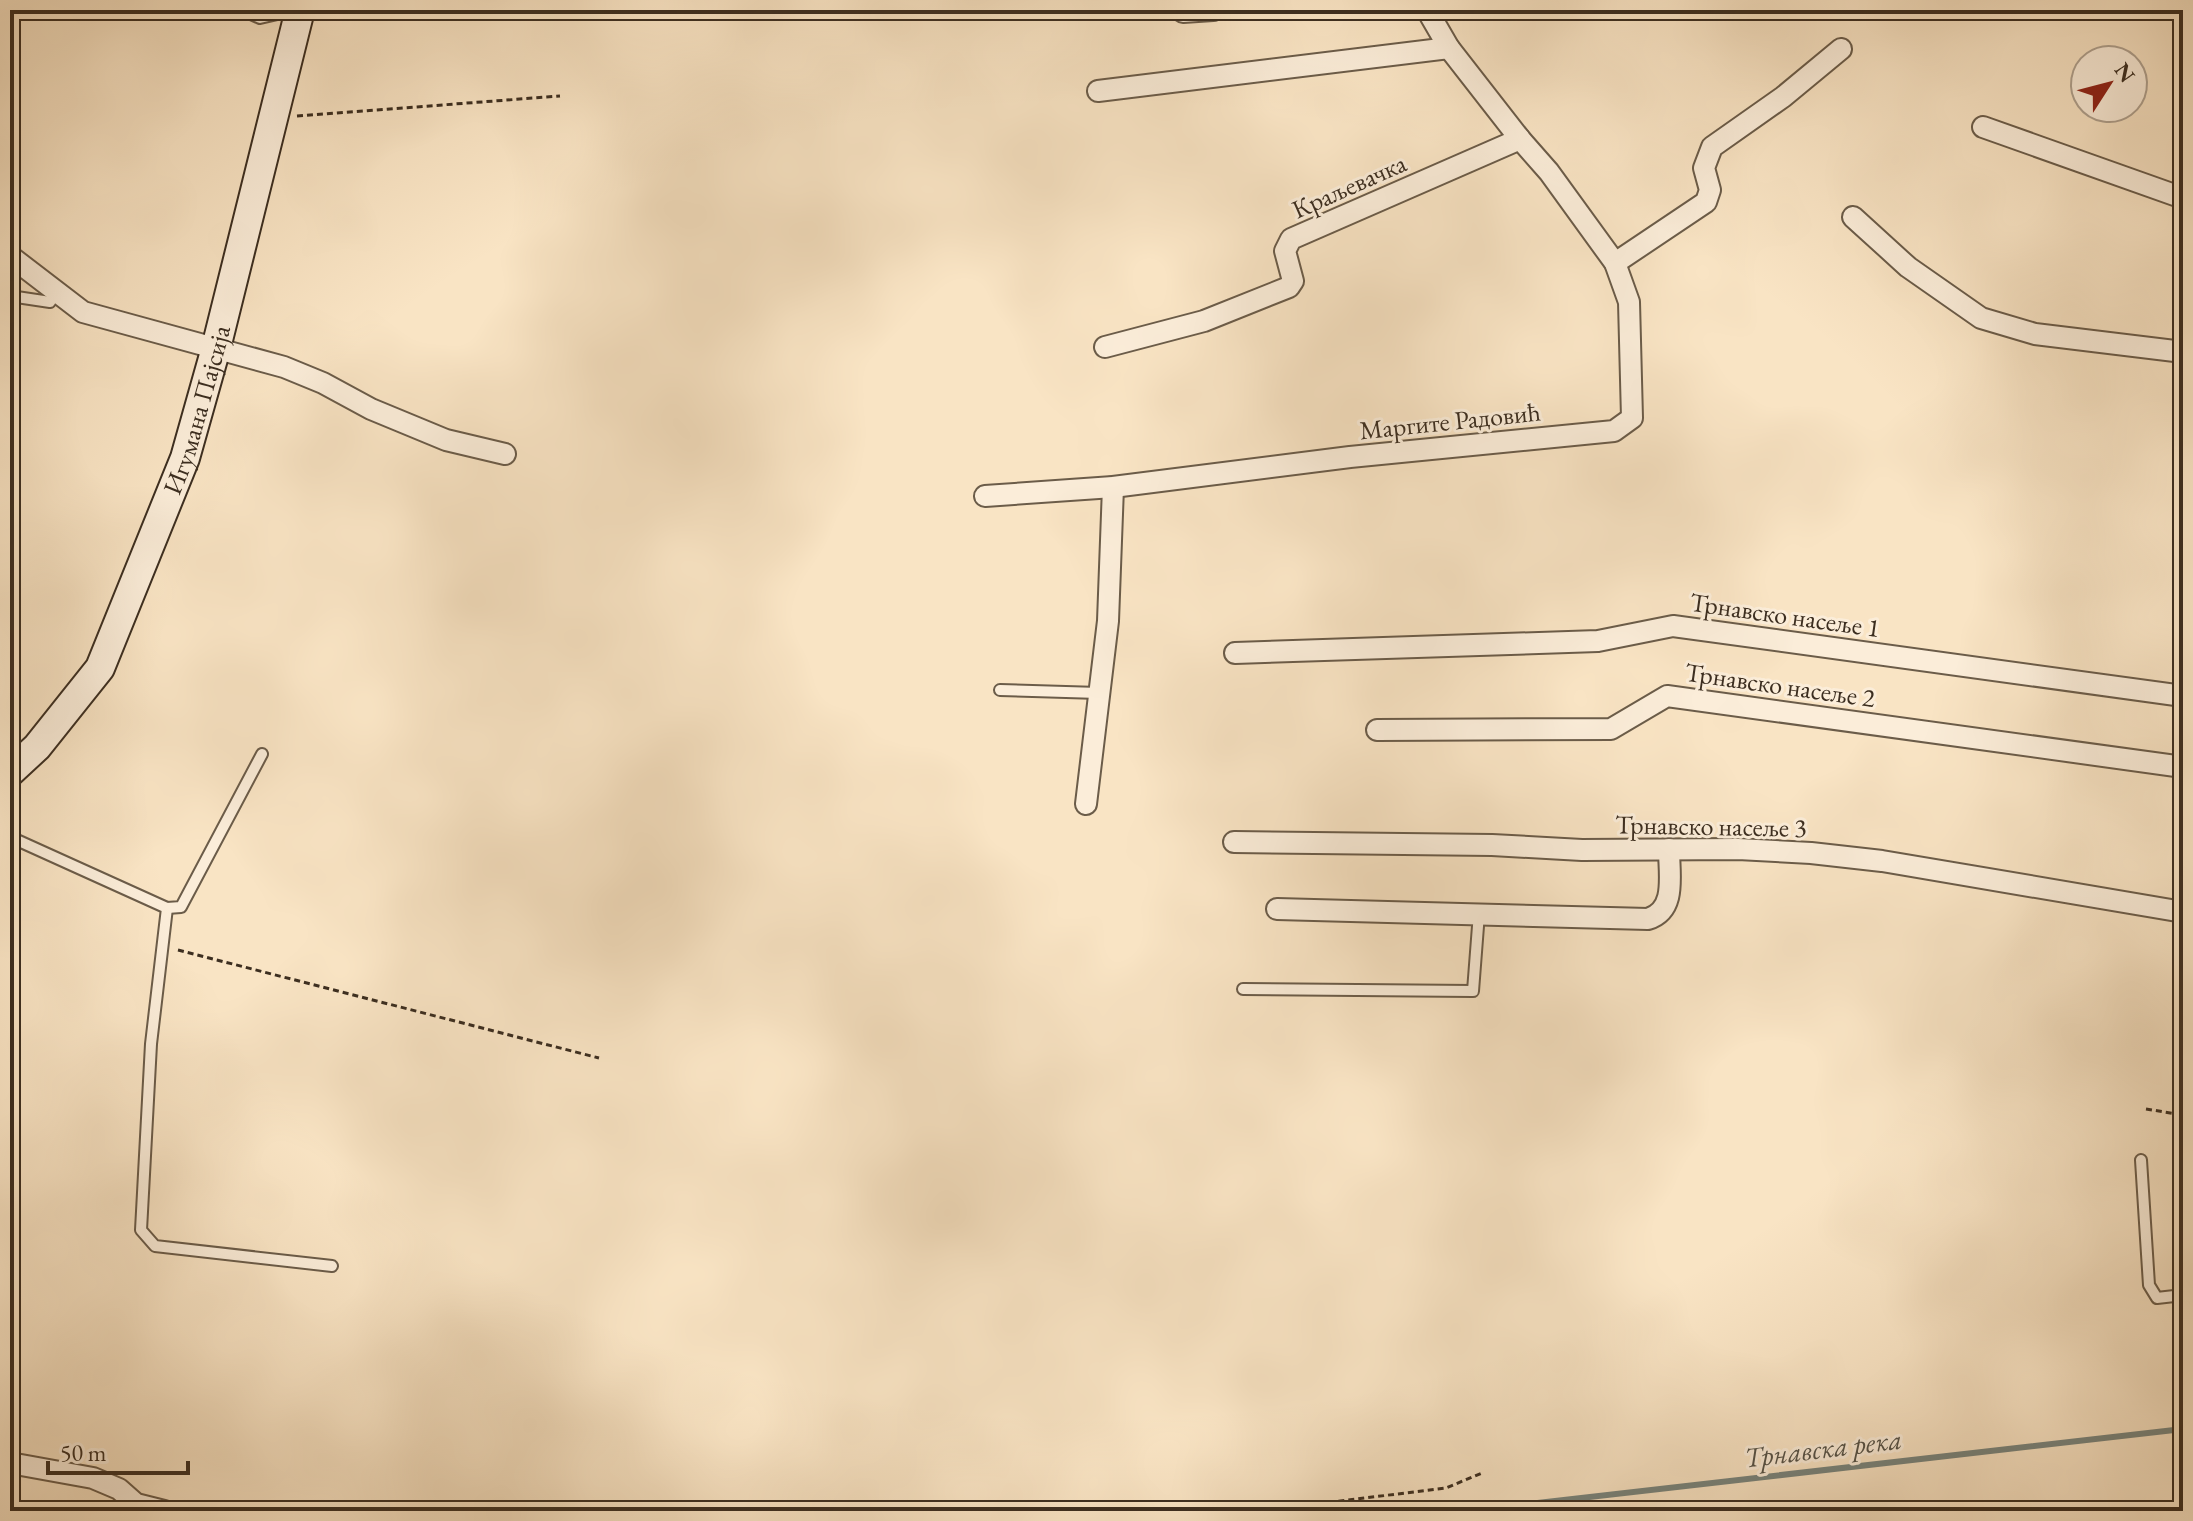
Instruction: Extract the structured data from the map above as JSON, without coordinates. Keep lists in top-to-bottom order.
{
  "streets": {
    "street": [
      "Краљевачка",
      "Игумана Пајсија",
      "Маргите Радовић",
      "Трнавско насеље 1",
      "Трнавско насеље 2",
      "Трнавско насеље 3"
    ]
  },
  "crossings": [
    ["Краљевачка", "Маргите Радовић"]
  ],
  "water": ["Трнавска река"],
  "scale_bar": "50 m",
  "north": "top right"
}
